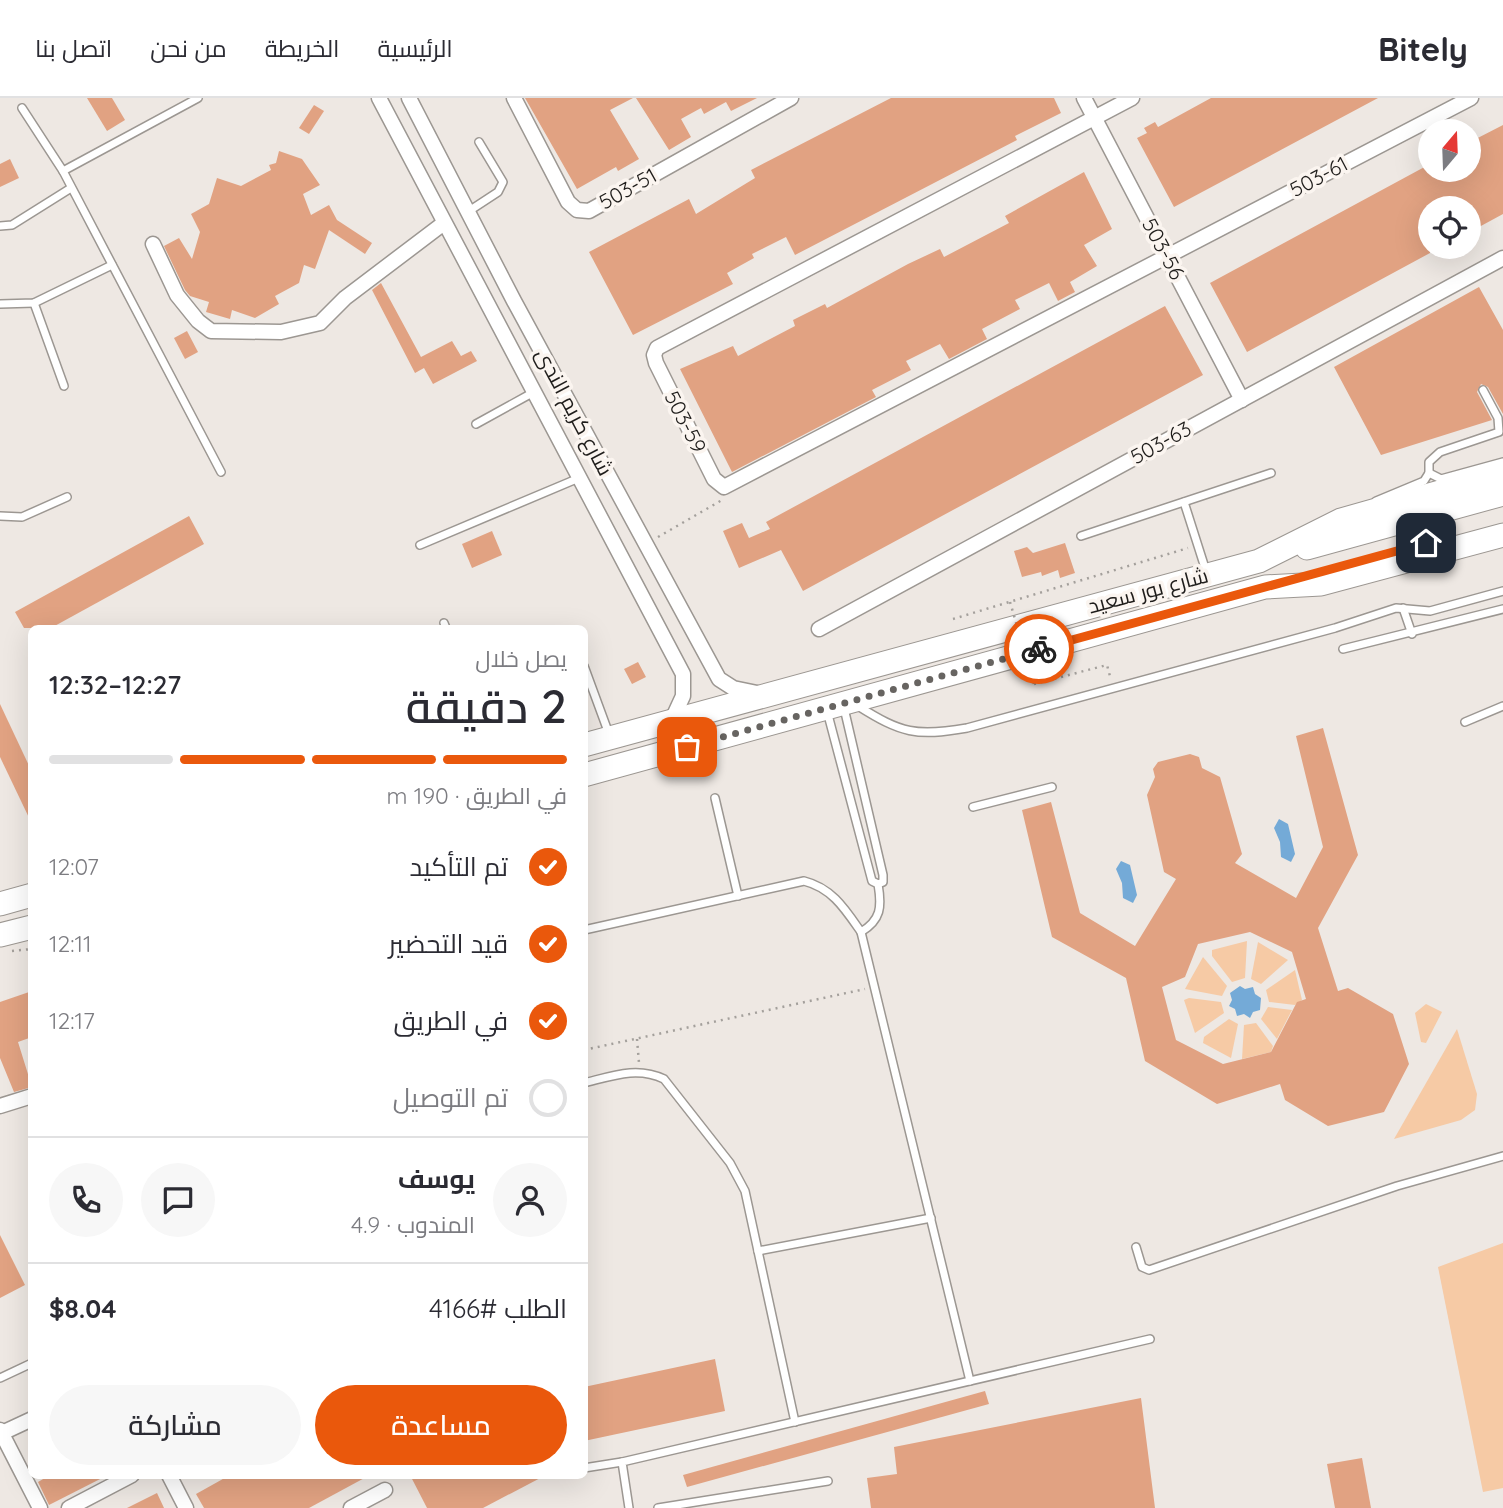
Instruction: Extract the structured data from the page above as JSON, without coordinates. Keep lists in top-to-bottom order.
{
  "streets": {
    "main road": ["شارع بور سعيد"],
    "street": [
      "503-61",
      "503-51",
      "503-56",
      "شارع كريم الندى",
      "503-59",
      "503-63"
    ]
  },
  "crossings": [
    ["503-61", "503-56"],
    ["503-56", "503-59"],
    ["503-56", "503-63"],
    ["شارع كريم الندى", "شارع بور سعيد"]
  ],
  "north": "top",
  "page": {
    "header": "Bitely",
    "nav": [
      "الرئيسية",
      "الخريطة",
      "من نحن",
      "اتصل بنا"
    ],
    "heading": ["2 دقيقة", "يصل خلال", "12:27–12:32"],
    "panel": [
      "يوسف",
      "المندوب · 4.9",
      "الطلب #4166",
      "$8.04"
    ],
    "bar": "في الطريق · 190 m",
    "list": [
      ["تم التأكيد", "12:07"],
      ["قيد التحضير", "12:11"],
      ["في الطريق", "12:17"],
      "تم التوصيل"
    ],
    "buttons": ["مساعدة", "مشاركة"]
  }
}
